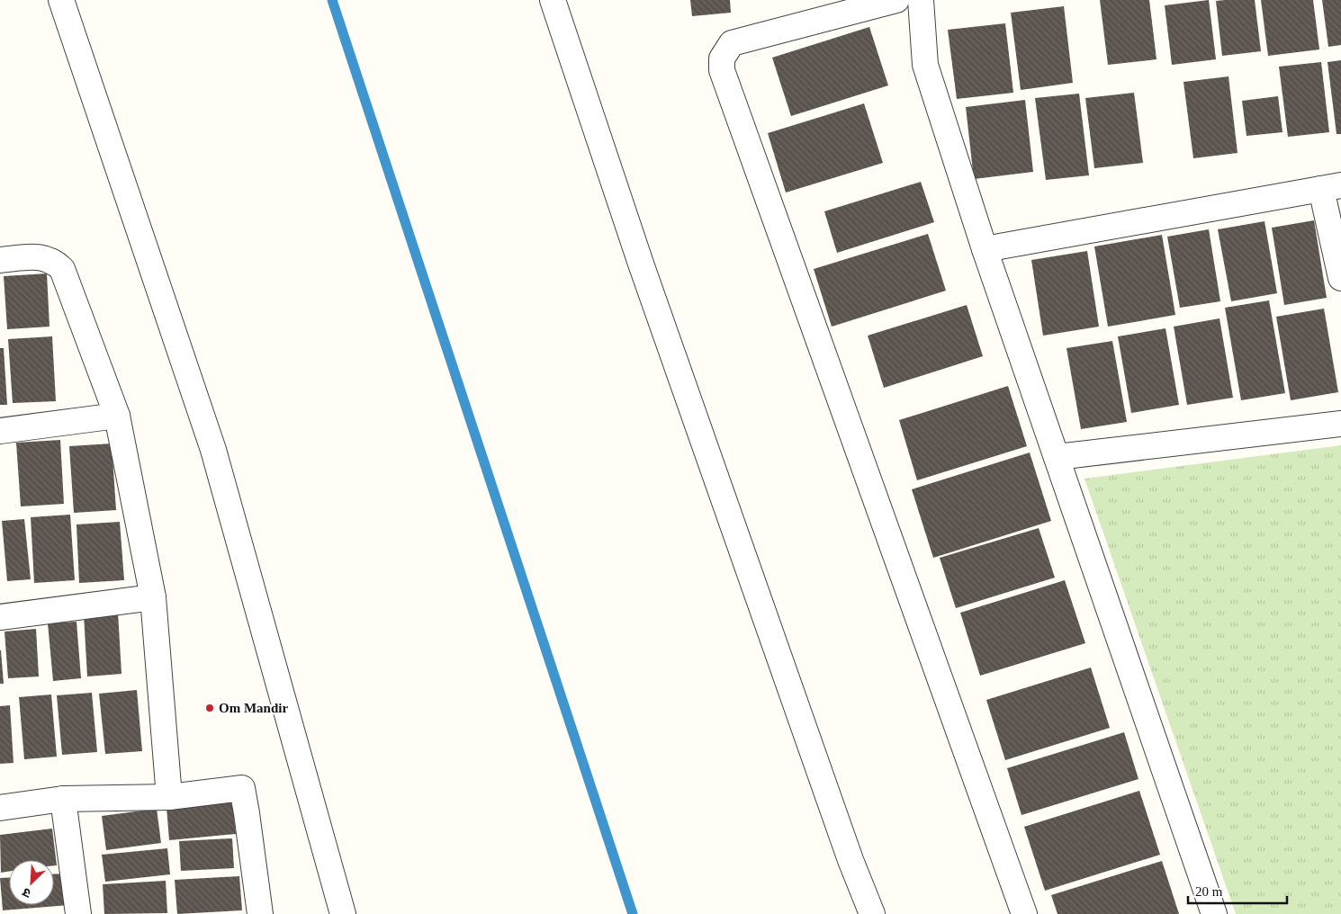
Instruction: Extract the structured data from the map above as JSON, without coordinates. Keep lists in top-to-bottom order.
{
  "places": ["Om Mandir"],
  "scale_bar": "20 m",
  "north": "bottom left"
}
